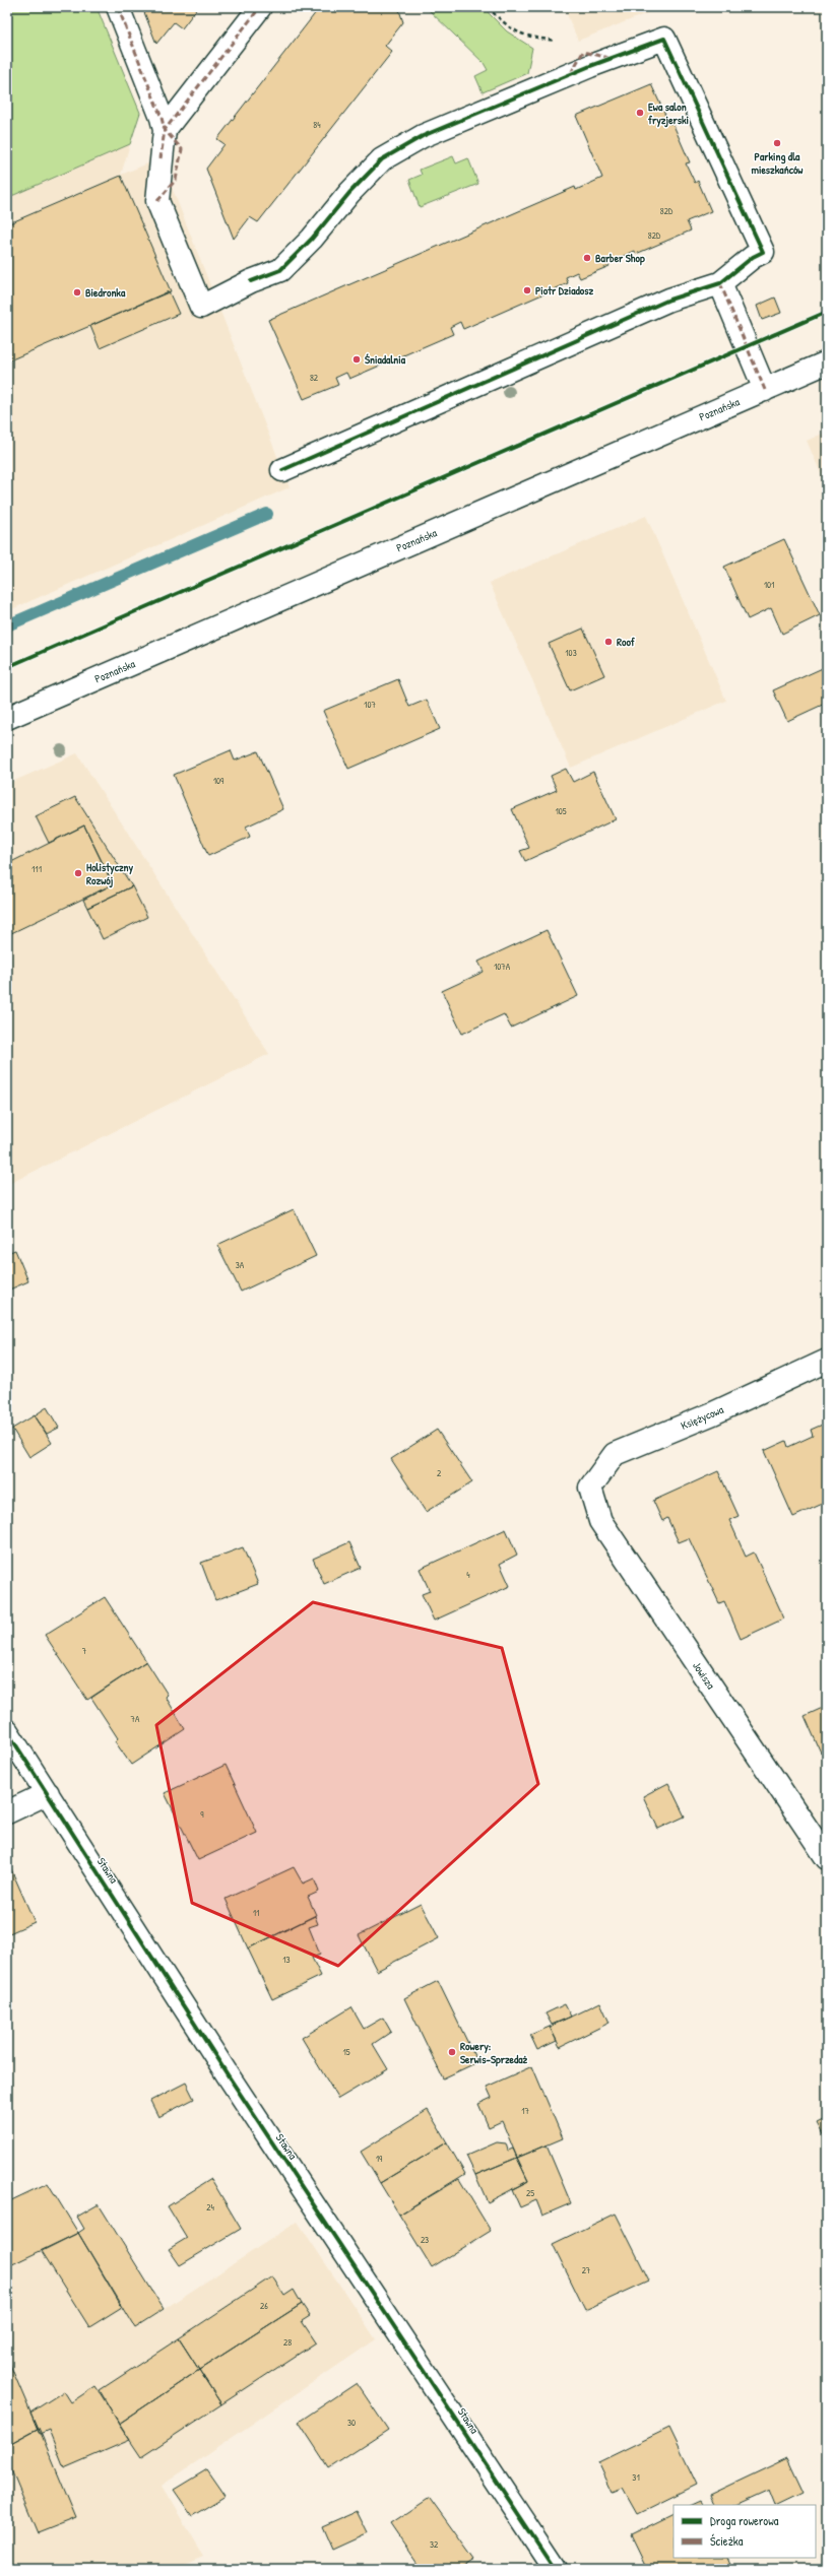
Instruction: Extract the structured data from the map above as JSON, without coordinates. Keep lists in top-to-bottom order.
{
  "streets": {
    "street": [
      "Poznańska",
      "Księżycowa",
      "Jowisza",
      "Stawna"
    ]
  },
  "crossings": [
    ["Księżycowa", "Jowisza"]
  ],
  "places": [
    "Ewa salon fryzjerski",
    "Parking dla mieszkańców",
    "Barber Shop",
    "Piotr Dziadosz",
    "Biedronka",
    "Śniadalnia",
    "Roof",
    "Holistyczny Rozwój",
    "Rowery: Serwis-Sprzedaż"
  ],
  "house_numbers": [
    "84",
    "82D",
    "82D",
    "82",
    "101",
    "103",
    "107",
    "109",
    "105",
    "111",
    "107A",
    "3A",
    "2",
    "4",
    "7",
    "7A",
    "9",
    "11",
    "13",
    "15",
    "17",
    "19",
    "25",
    "24",
    "23",
    "27",
    "26",
    "28",
    "30",
    "31",
    "32"
  ],
  "legend": ["Droga rowerowa", "Ścieżka"]
}
